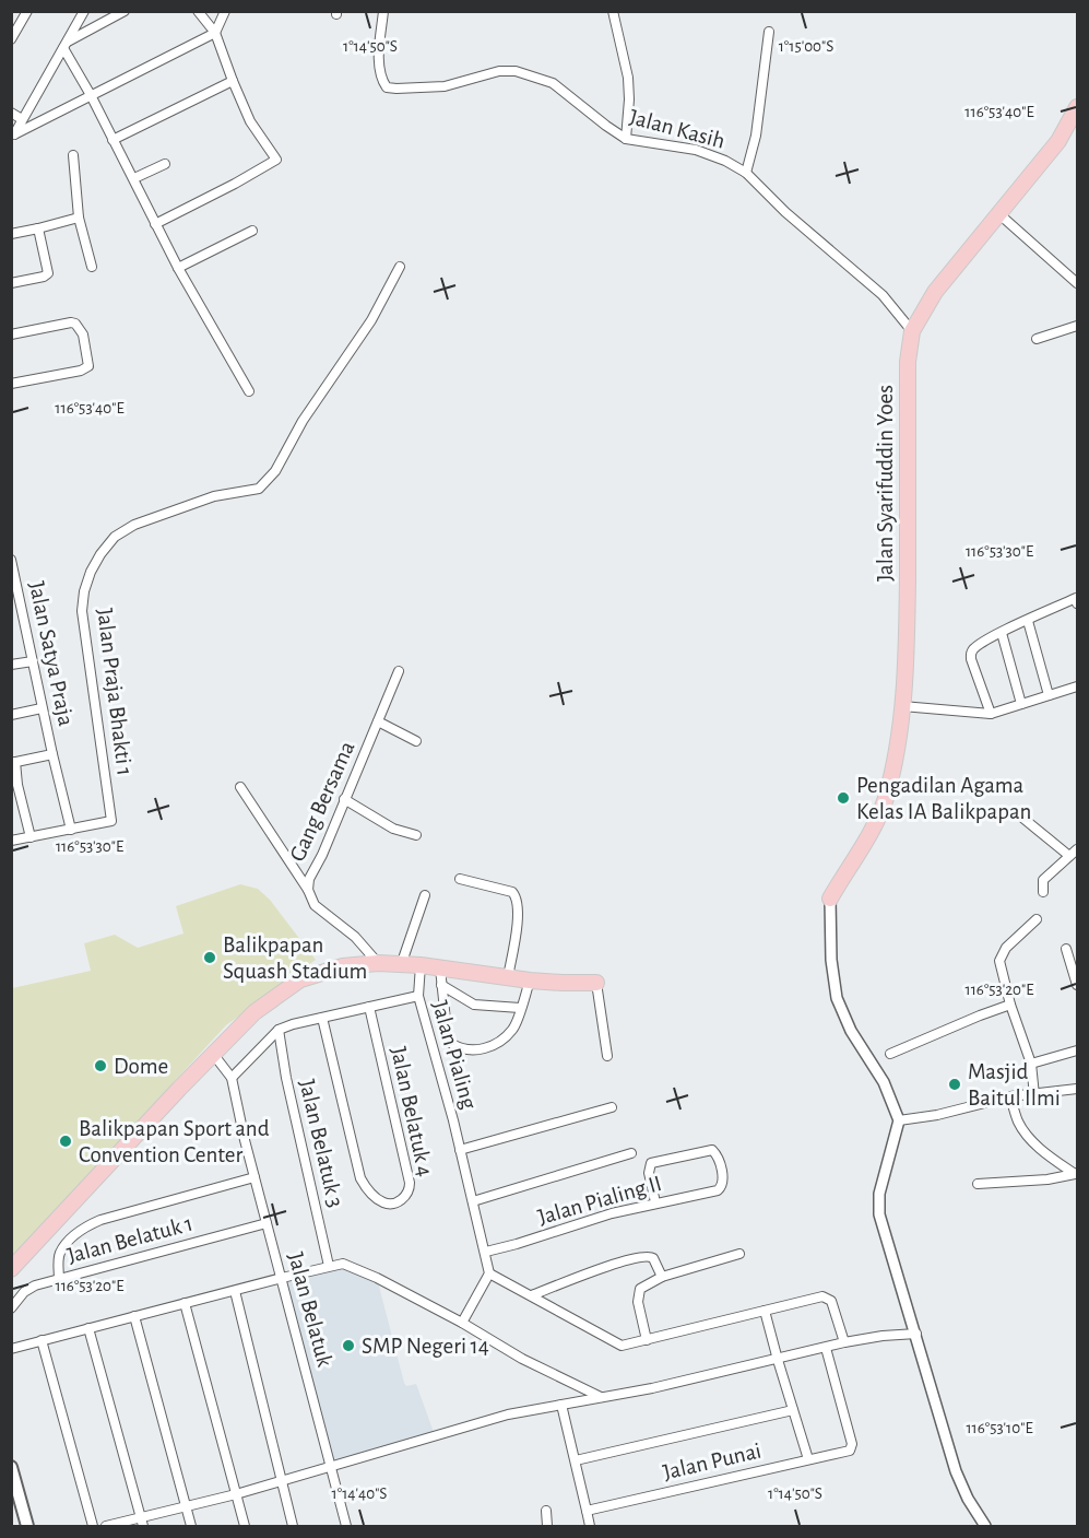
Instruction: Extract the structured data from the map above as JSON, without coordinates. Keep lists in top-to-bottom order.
{
  "streets": {
    "highway": ["Jalan Syarifuddin Yoes"],
    "street": [
      "Jalan Kasih",
      "Jalan Satya Praja",
      "Jalan Praja Bhakti 1",
      "Gang Bersama",
      "Jalan Pialing",
      "Jalan Belatuk 4",
      "Jalan Belatuk 3",
      "Jalan Pialing II",
      "Jalan Belatuk 1",
      "Jalan Belatuk",
      "Jalan Punai"
    ]
  },
  "crossings": [
    ["Jalan Kasih", "Jalan Syarifuddin Yoes"],
    ["Jalan Pialing", "Jalan Belatuk 4"],
    ["Jalan Pialing", "Jalan Belatuk 3"],
    ["Jalan Pialing", "Jalan Pialing II"],
    ["Jalan Belatuk 1", "Jalan Belatuk"]
  ],
  "places": [
    "Pengadilan Agama Kelas IA Balikpapan",
    "Balikpapan Squash Stadium",
    "Dome",
    "Masjid Baitul Ilmi",
    "Balikpapan Sport and Convention Center",
    "SMP Negeri 14"
  ],
  "coordinates": [
    "1°14'50\"S",
    "1°15'00\"S",
    "116°53'40\"E",
    "116°53'30\"E",
    "116°53'20\"E",
    "116°53'10\"E",
    "1°14'40\"S"
  ]
}
